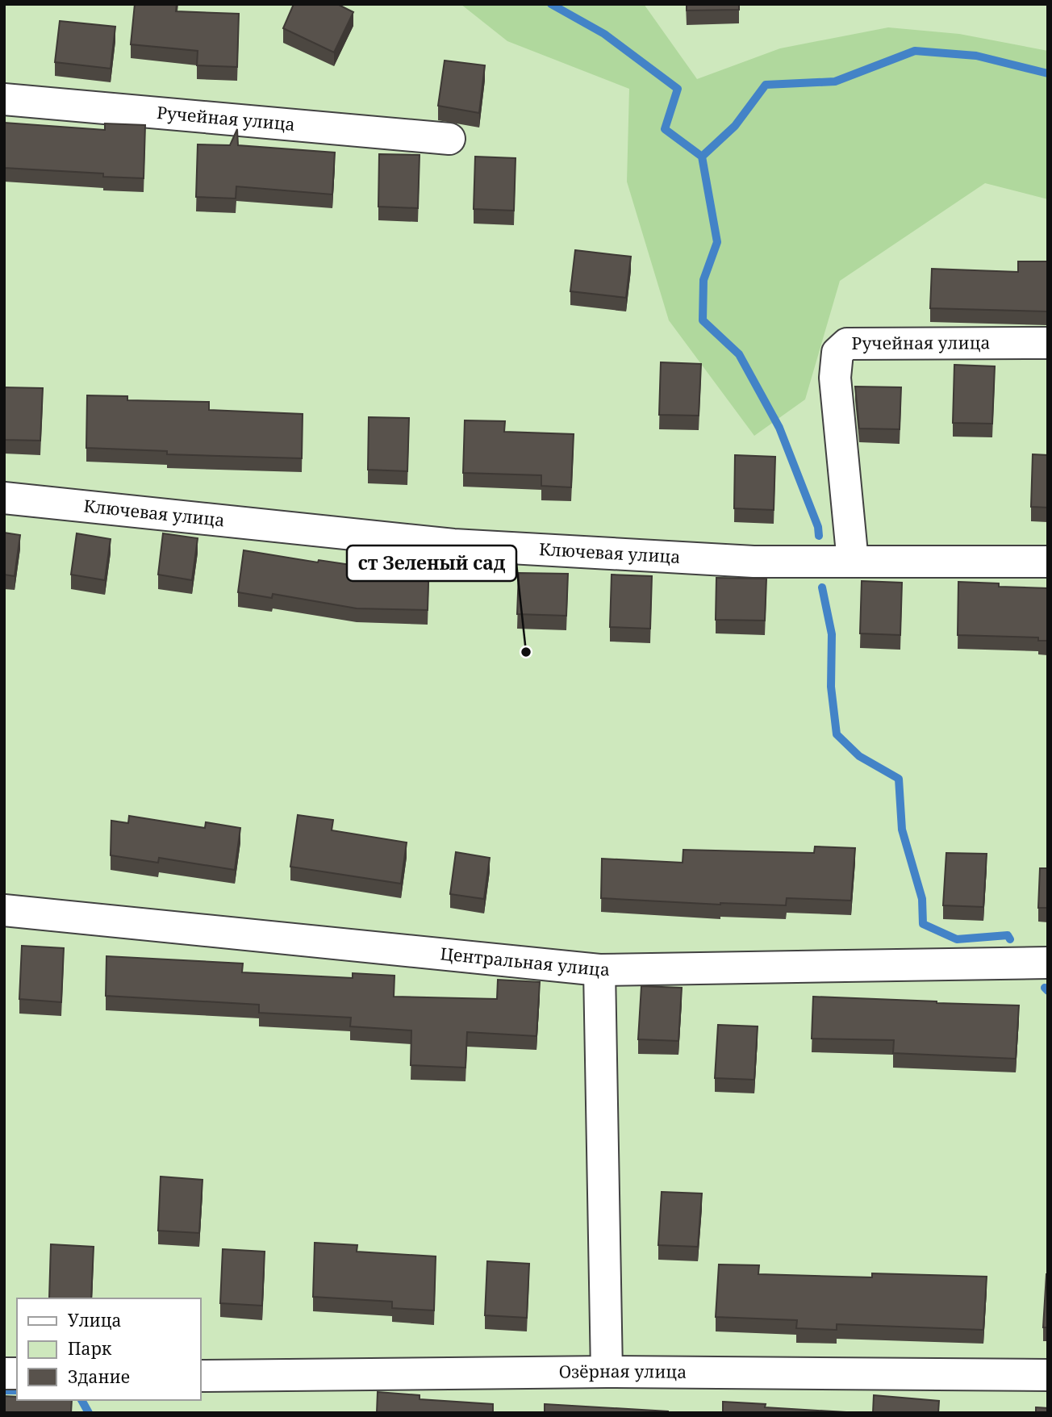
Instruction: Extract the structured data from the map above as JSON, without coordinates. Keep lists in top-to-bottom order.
{
  "streets": {
    "street": [
      "Ручейная улица",
      "Ключевая улица",
      "Центральная улица",
      "Озёрная улица"
    ]
  },
  "crossings": [
    ["Ручейная улица", "Ключевая улица"]
  ],
  "places": ["ст Зеленый сад"],
  "legend": ["Улица", "Парк", "Здание"]
}
